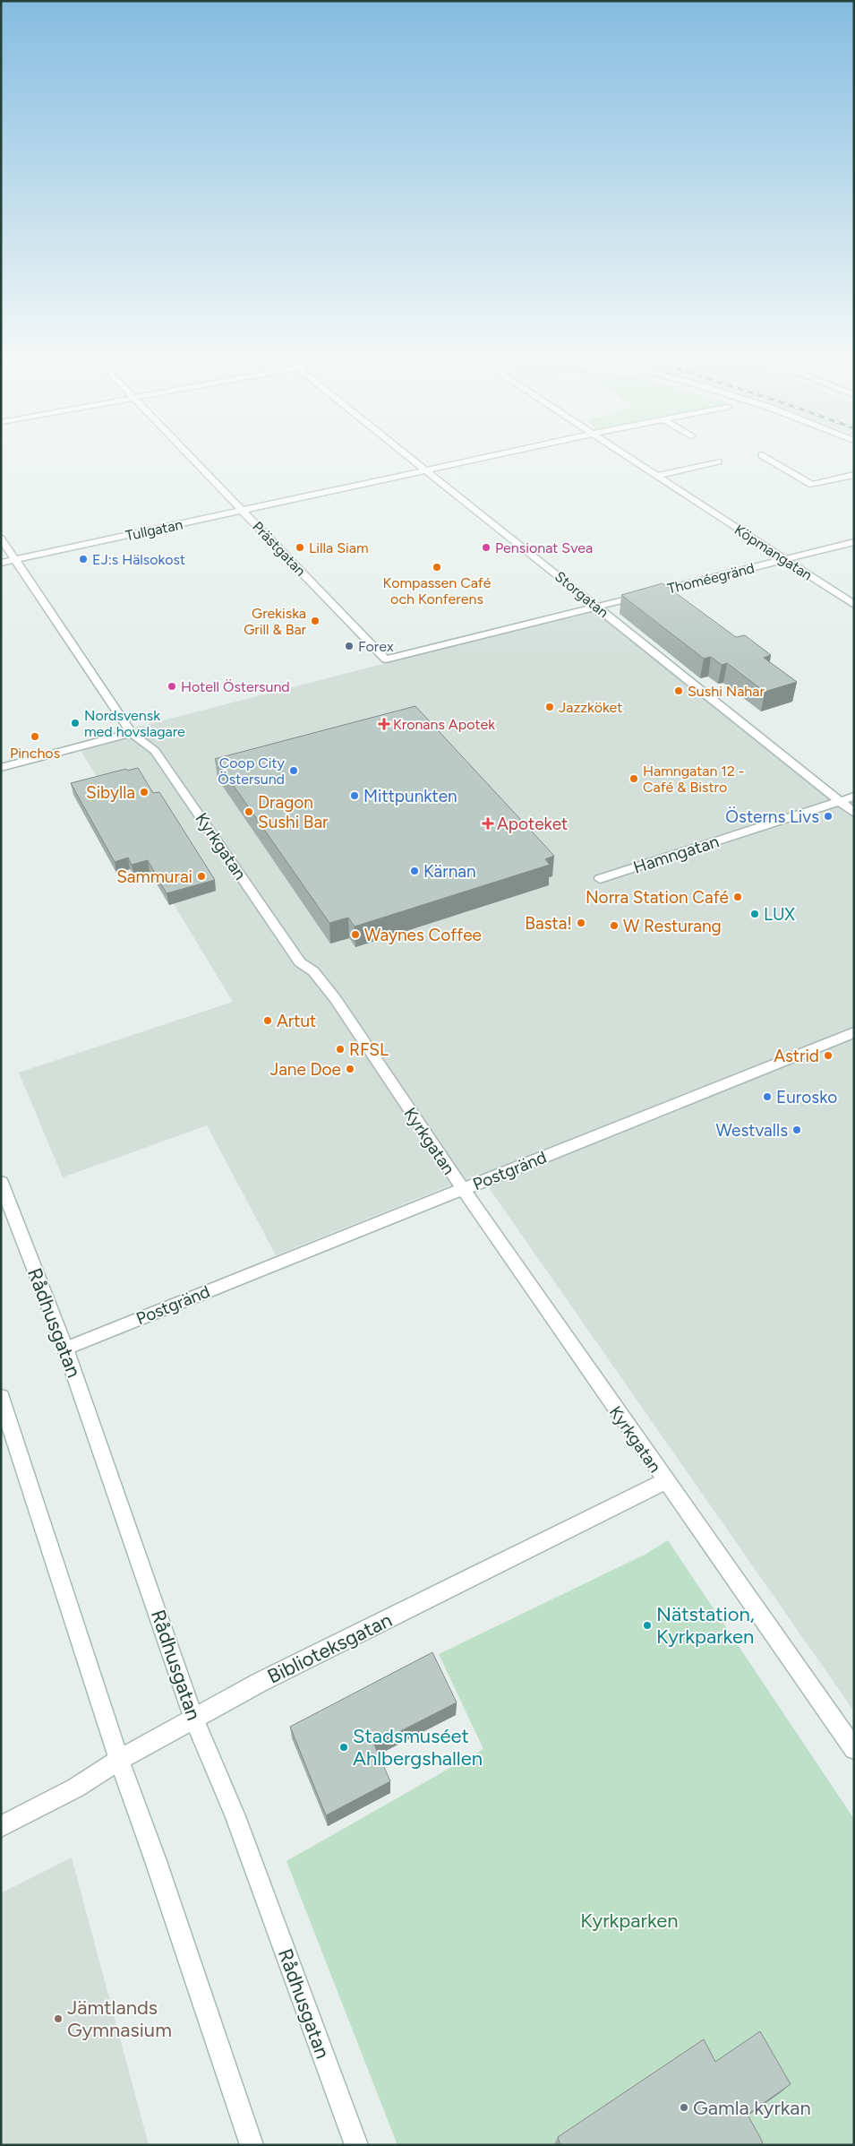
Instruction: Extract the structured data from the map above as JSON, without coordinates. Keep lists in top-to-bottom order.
{
  "streets": {
    "street": [
      "Tullgatan",
      "Prästgatan",
      "Köpmangatan",
      "Thoméegränd",
      "Storgatan",
      "Kyrkgatan",
      "Hamngatan",
      "Postgränd",
      "Rådhusgatan",
      "Biblioteksgatan"
    ]
  },
  "crossings": [
    ["Tullgatan", "Prästgatan"],
    ["Tullgatan", "Storgatan"],
    ["Tullgatan", "Kyrkgatan"],
    ["Prästgatan", "Thoméegränd"],
    ["Köpmangatan", "Thoméegränd"],
    ["Thoméegränd", "Storgatan"],
    ["Storgatan", "Hamngatan"],
    ["Kyrkgatan", "Postgränd"],
    ["Kyrkgatan", "Biblioteksgatan"],
    ["Postgränd", "Rådhusgatan"],
    ["Rådhusgatan", "Biblioteksgatan"]
  ],
  "parks": ["Kyrkparken"],
  "places": {
    "other": [
      "Lilla Siam",
      "Pensionat Svea",
      "EJ:s Hälsokost",
      "Kompassen Café och Konferens",
      "Grekiska Grill & Bar",
      "Forex",
      "Hotell Östersund",
      "Sushi Nahar",
      "Jazzköket",
      "Nordsvensk med hovslagare",
      "Pinchos",
      "Coop City Östersund",
      "Hamngatan 12 - Café & Bistro",
      "Sibylla",
      "Mittpunkten",
      "Dragon Sushi Bar",
      "Österns Livs",
      "Kärnan",
      "Sammurai",
      "Norra Station Café",
      "LUX",
      "Basta!",
      "W Resturang",
      "Waynes Coffee",
      "Artut",
      "RFSL",
      "Astrid",
      "Jane Doe",
      "Eurosko",
      "Westvalls",
      "Nätstation, Kyrkparken",
      "Stadsmuséet Ahlbergshallen",
      "Jämtlands Gymnasium",
      "Gamla kyrkan"
    ],
    "health": ["Kronans Apotek", "Apoteket"]
  }
}
